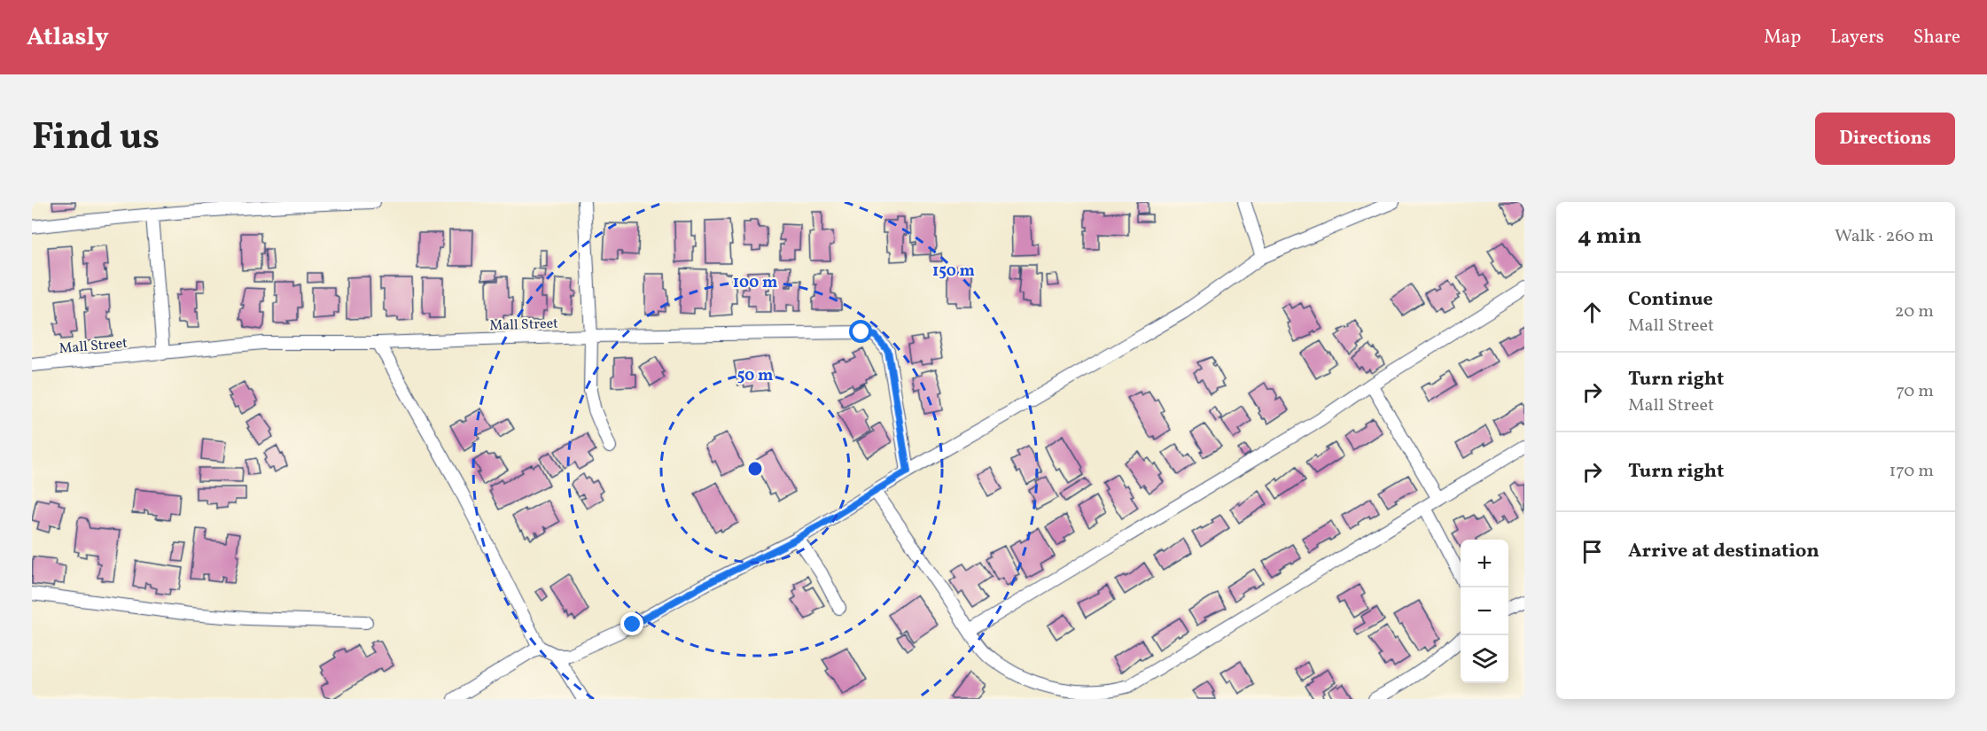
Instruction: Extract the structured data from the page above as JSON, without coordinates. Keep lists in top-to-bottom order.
{
  "streets": {
    "street": ["Mall Street"]
  },
  "page": {
    "header": "Atlasly",
    "nav": ["Map", "Layers", "Share"],
    "title": "Find us",
    "buttons": "Directions",
    "heading": ["4 min", "Walk · 260 m"],
    "list": [
      ["Continue", "Mall Street", "20 m"],
      ["Turn right", "Mall Street", "70 m"],
      ["Turn right", "170 m"],
      "Arrive at destination"
    ],
    "map_buttons": ["+", "−"]
  },
  "rings": ["150 m", "100 m", "50 m"]
}
